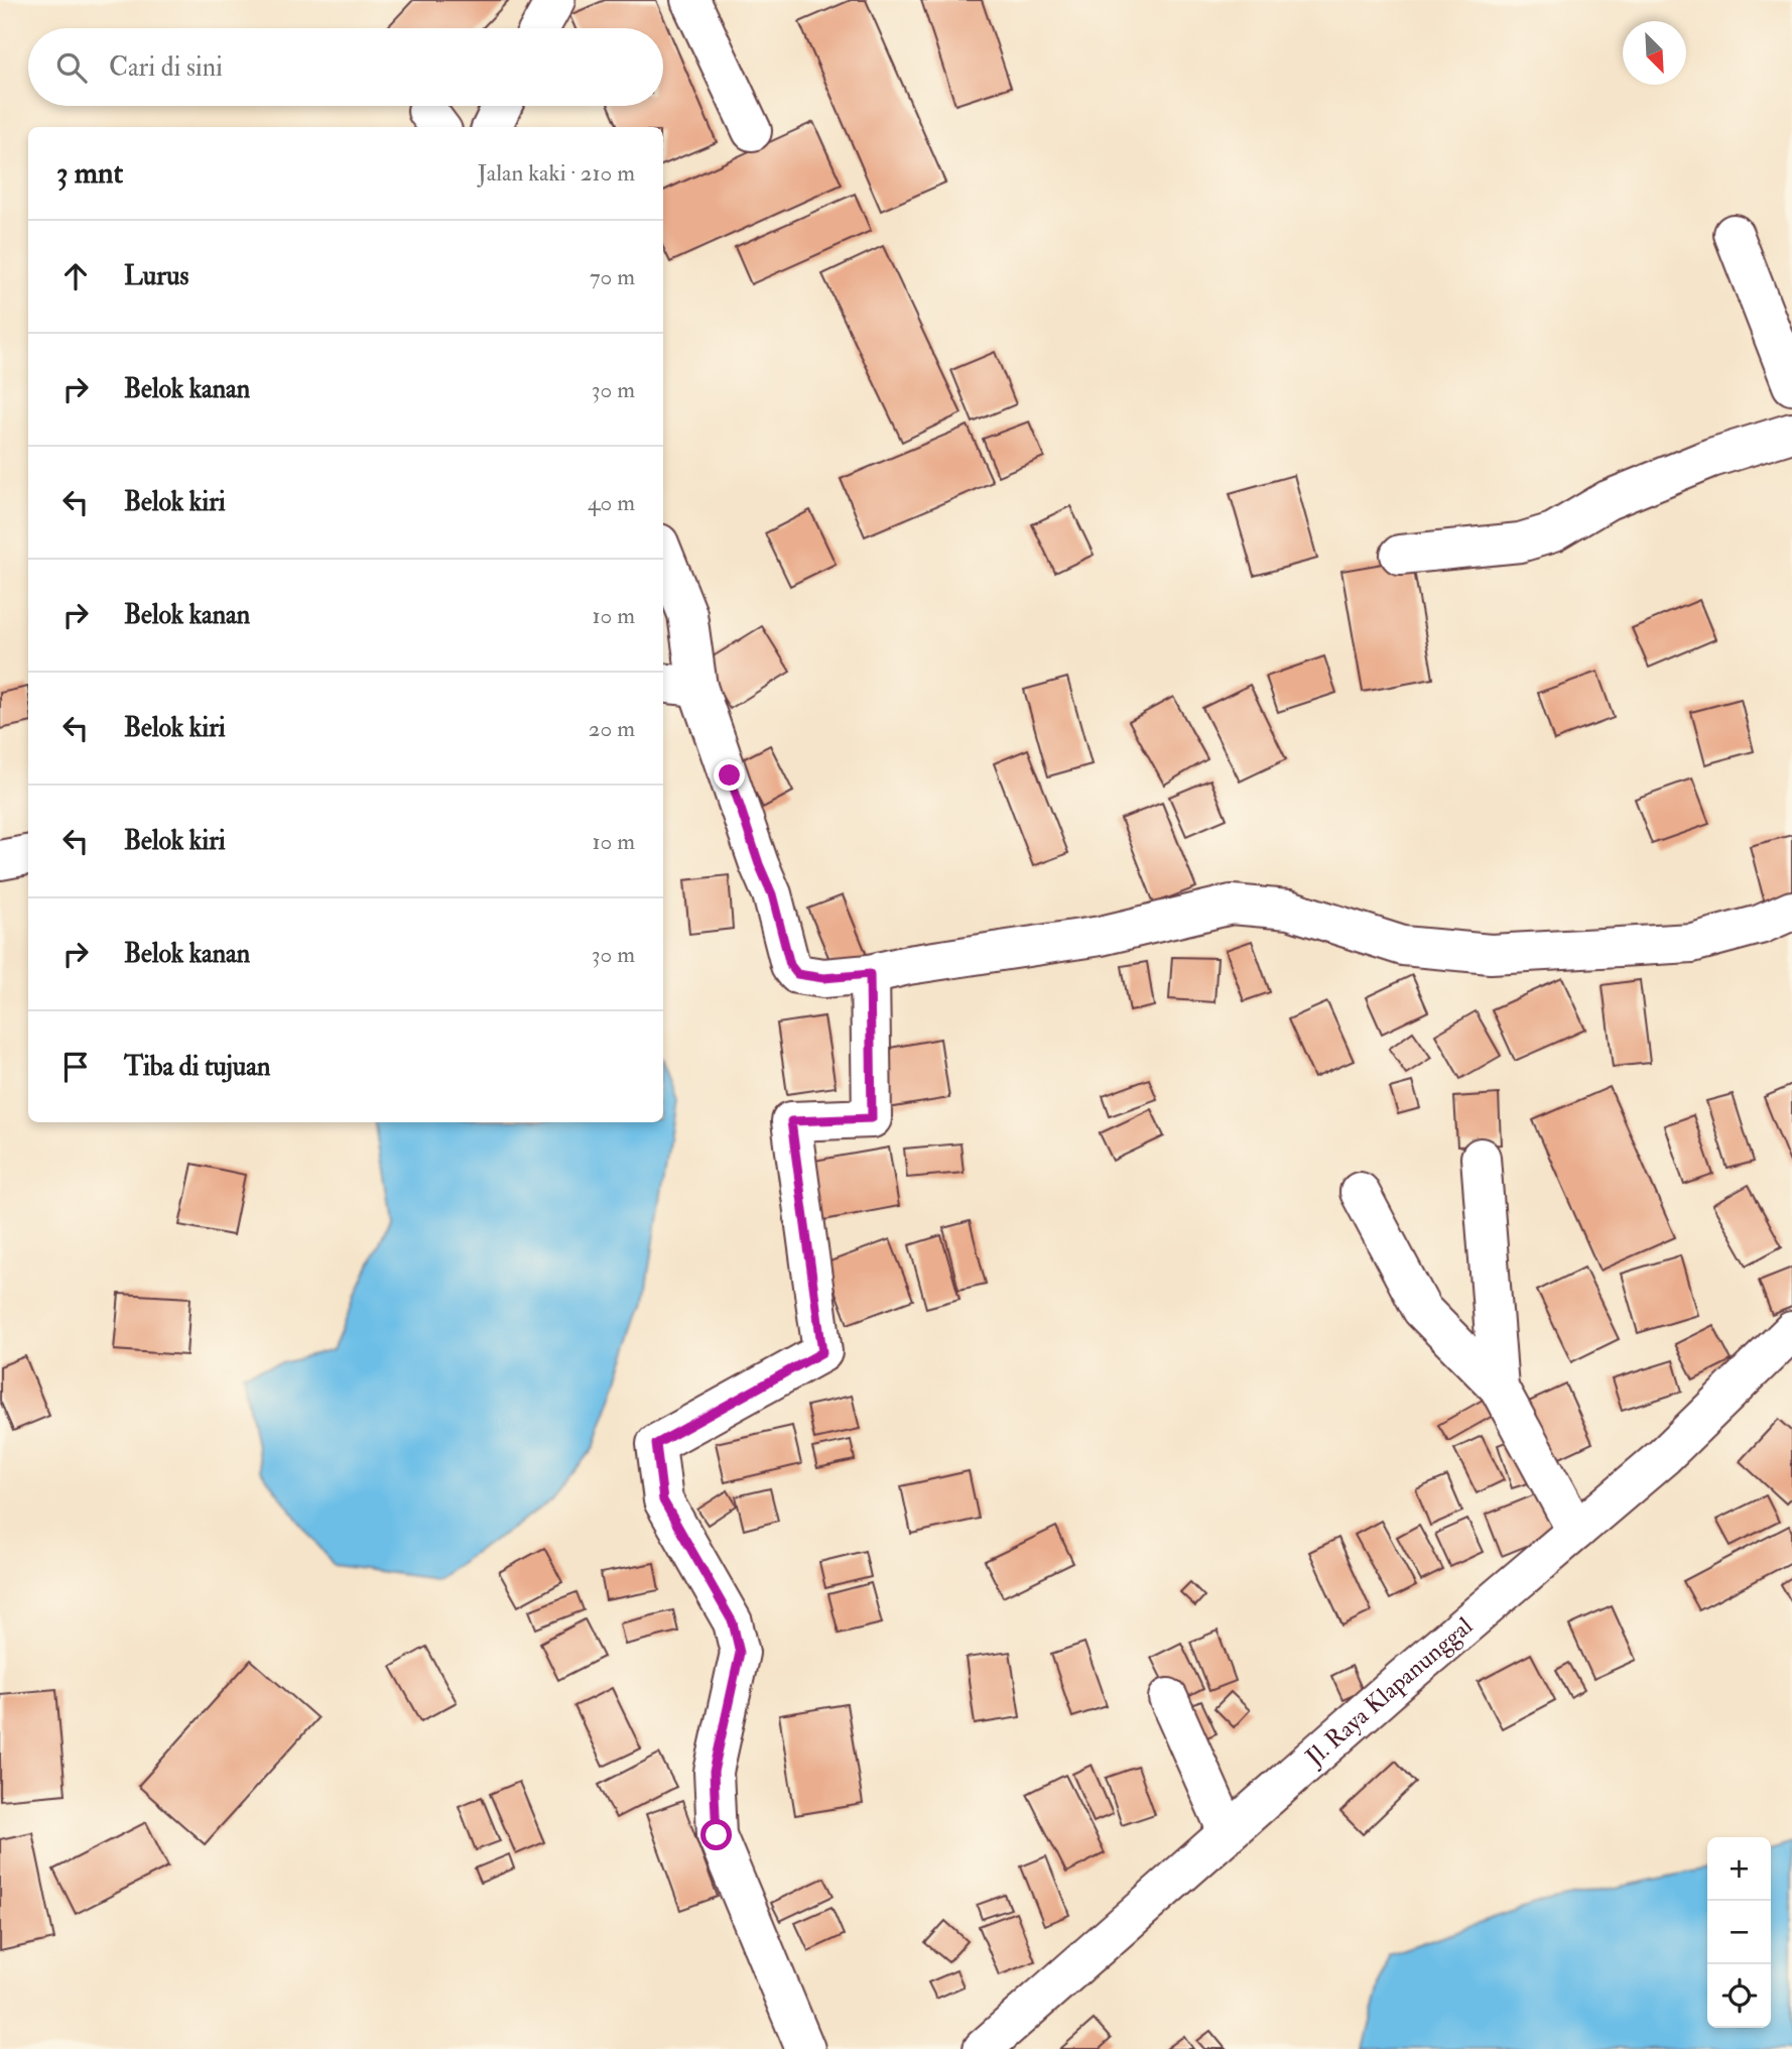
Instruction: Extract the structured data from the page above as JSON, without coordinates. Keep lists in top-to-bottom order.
{
  "streets": {
    "street": ["Jl. Raya Klapanunggal"]
  },
  "north": "bottom right",
  "page": {
    "search": "Cari di sini",
    "heading": ["3 mnt", "Jalan kaki · 210 m"],
    "list": [
      ["Lurus", "70 m"],
      ["Belok kanan", "30 m"],
      ["Belok kiri", "40 m"],
      ["Belok kanan", "10 m"],
      ["Belok kiri", "20 m"],
      ["Belok kiri", "10 m"],
      ["Belok kanan", "30 m"],
      "Tiba di tujuan"
    ],
    "map_buttons": ["+", "−"]
  }
}
